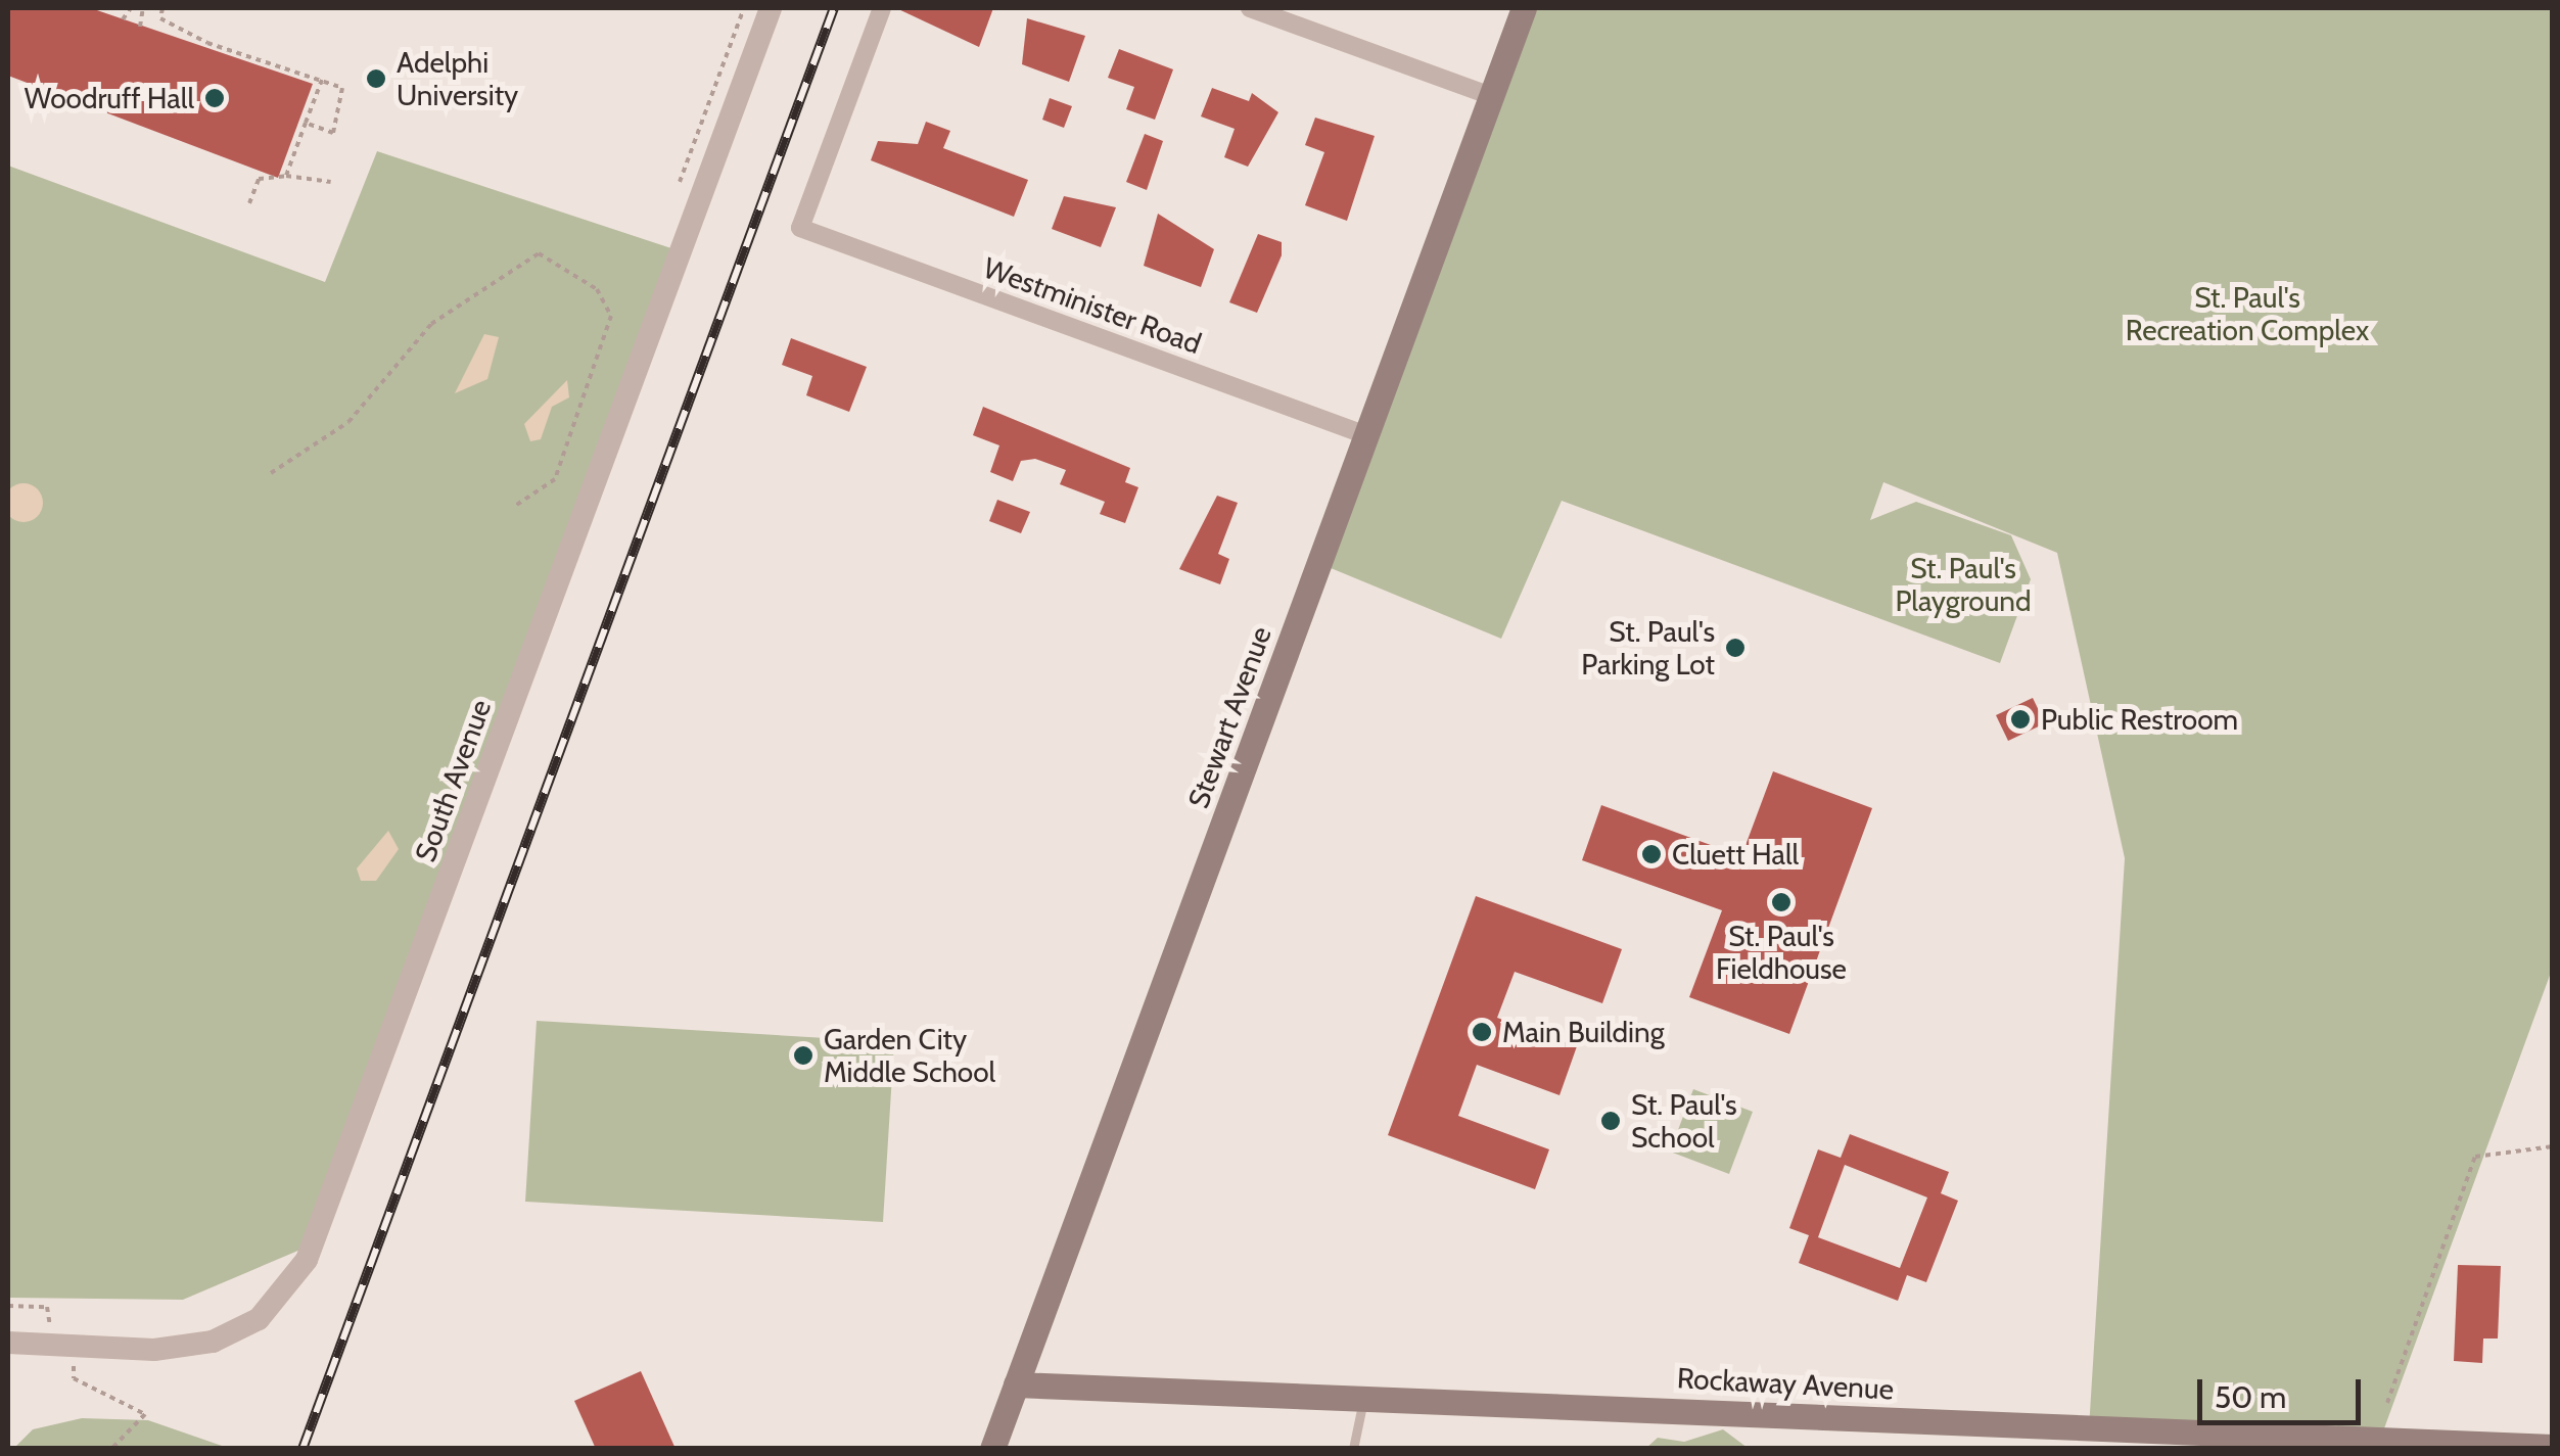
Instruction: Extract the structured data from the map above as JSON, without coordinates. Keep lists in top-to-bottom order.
{
  "streets": {
    "main road": ["Stewart Avenue", "Rockaway Avenue"],
    "street": ["Westminister Road", "South Avenue"]
  },
  "crossings": [
    ["Westminister Road", "Stewart Avenue"],
    ["Stewart Avenue", "Rockaway Avenue"]
  ],
  "parks": ["St. Paul's Recreation Complex", "St. Paul's Playground"],
  "places": [
    "Adelphi University",
    "Woodruff Hall",
    "St. Paul's Parking Lot",
    "Public Restroom",
    "Cluett Hall",
    "St. Paul's Fieldhouse",
    "Main Building",
    "Garden City Middle School",
    "St. Paul's School"
  ],
  "scale_bar": "50 m"
}
